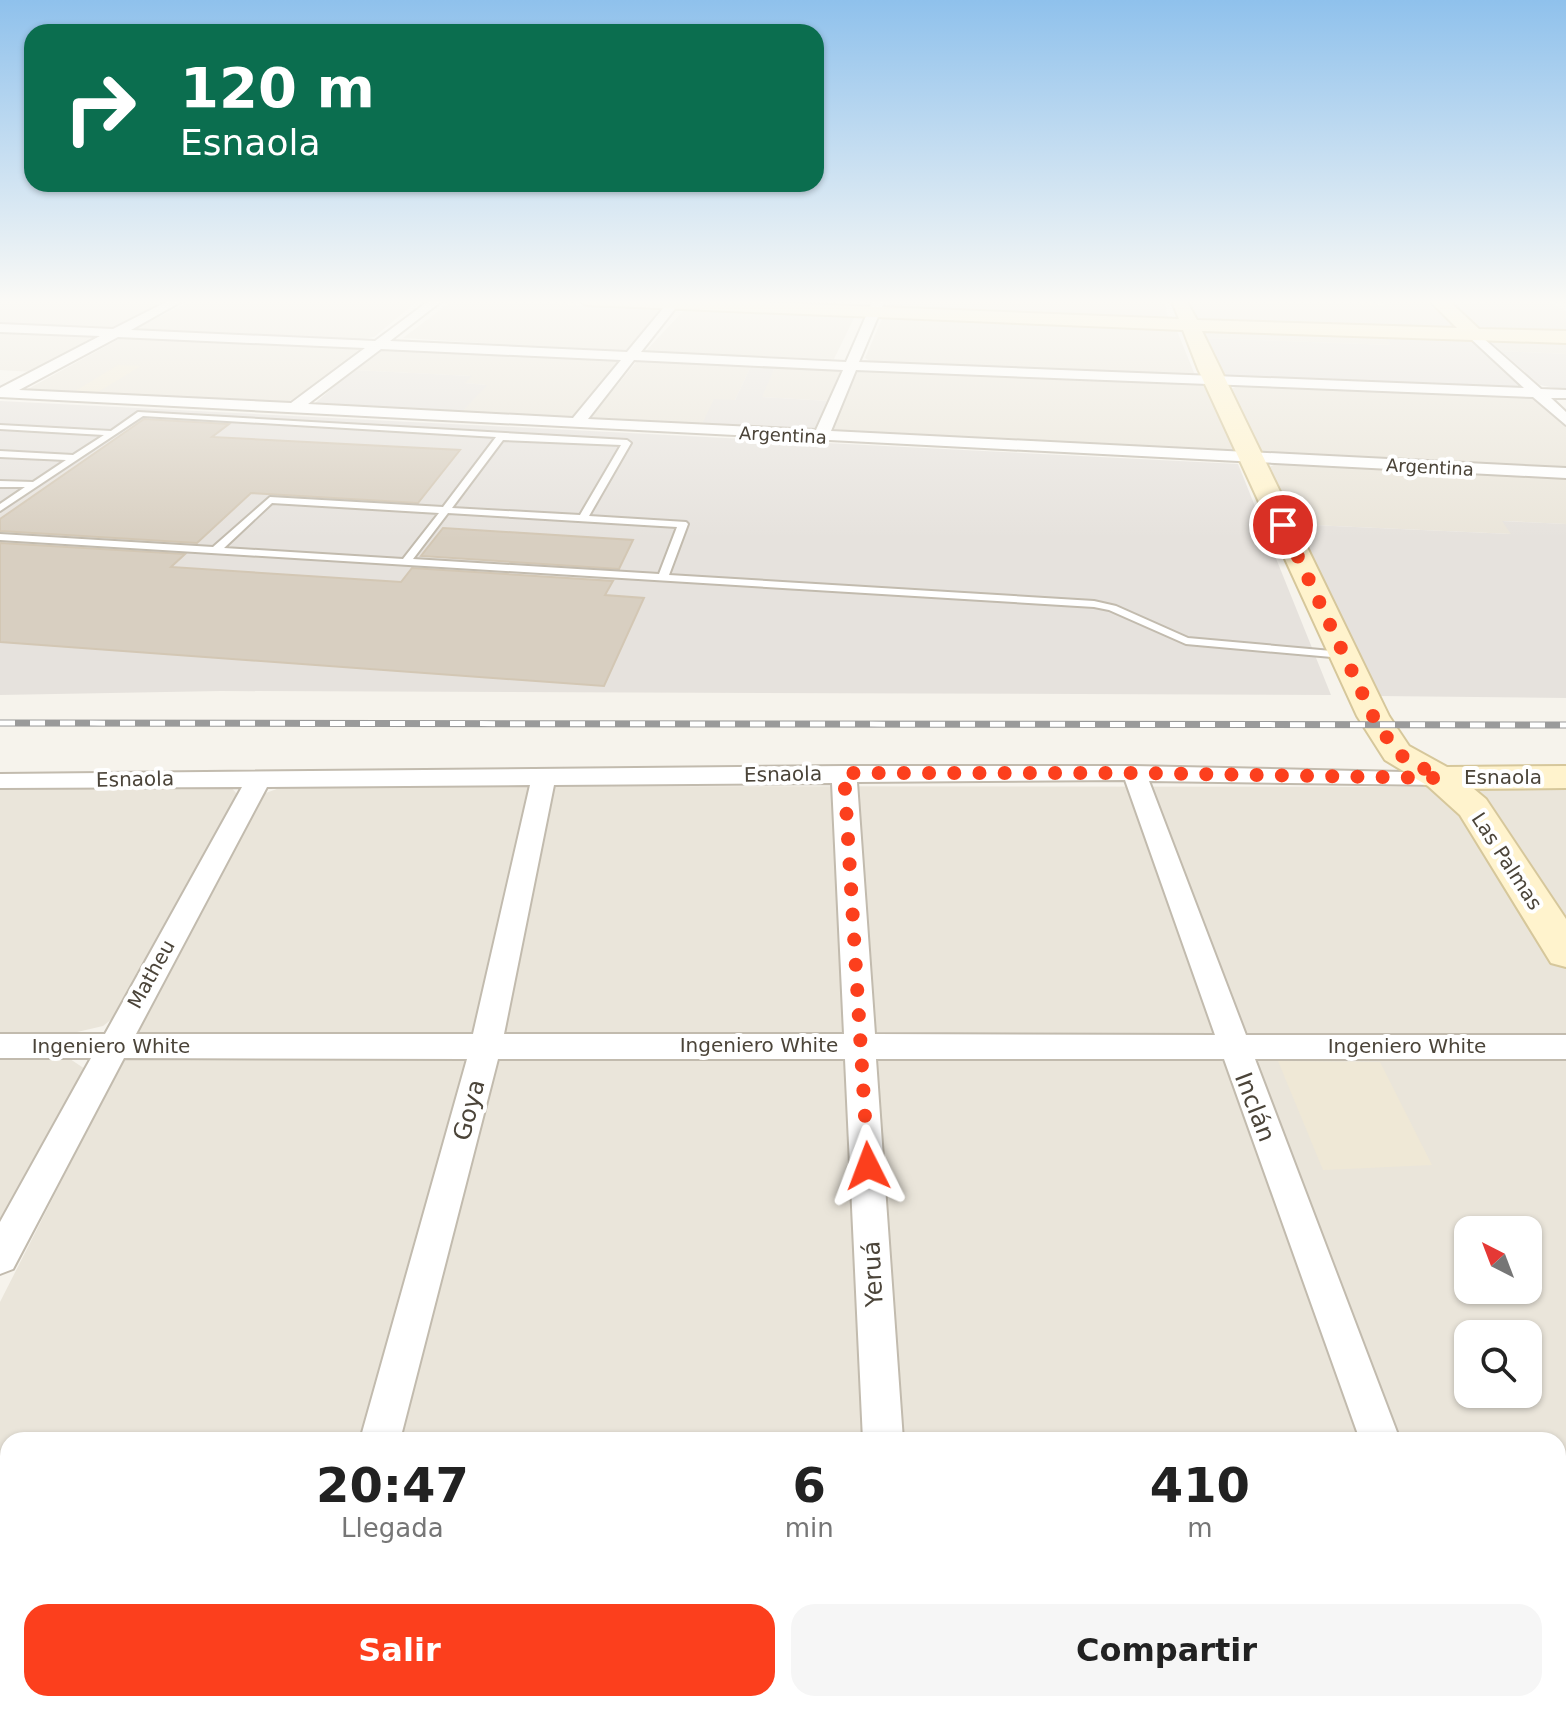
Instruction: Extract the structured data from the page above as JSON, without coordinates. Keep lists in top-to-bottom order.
{
  "streets": {
    "street": [
      "Argentina",
      "Esnaola",
      "Las Palmas",
      "Matheu",
      "Ingeniero White",
      "Inclán",
      "Goya",
      "Yeruá"
    ]
  },
  "crossings": [
    ["Argentina", "Las Palmas"],
    ["Esnaola", "Las Palmas"],
    ["Esnaola", "Matheu"],
    ["Esnaola", "Inclán"],
    ["Esnaola", "Goya"],
    ["Esnaola", "Yeruá"],
    ["Matheu", "Ingeniero White"],
    ["Ingeniero White", "Inclán"],
    ["Ingeniero White", "Goya"],
    ["Ingeniero White", "Yeruá"]
  ],
  "north": "top left",
  "page": {
    "turn": ["120 m", "Esnaola"],
    "eta": [
      "20:47",
      "Llegada",
      "6",
      "min",
      "410",
      "m"
    ],
    "buttons": ["Salir", "Compartir"]
  }
}
